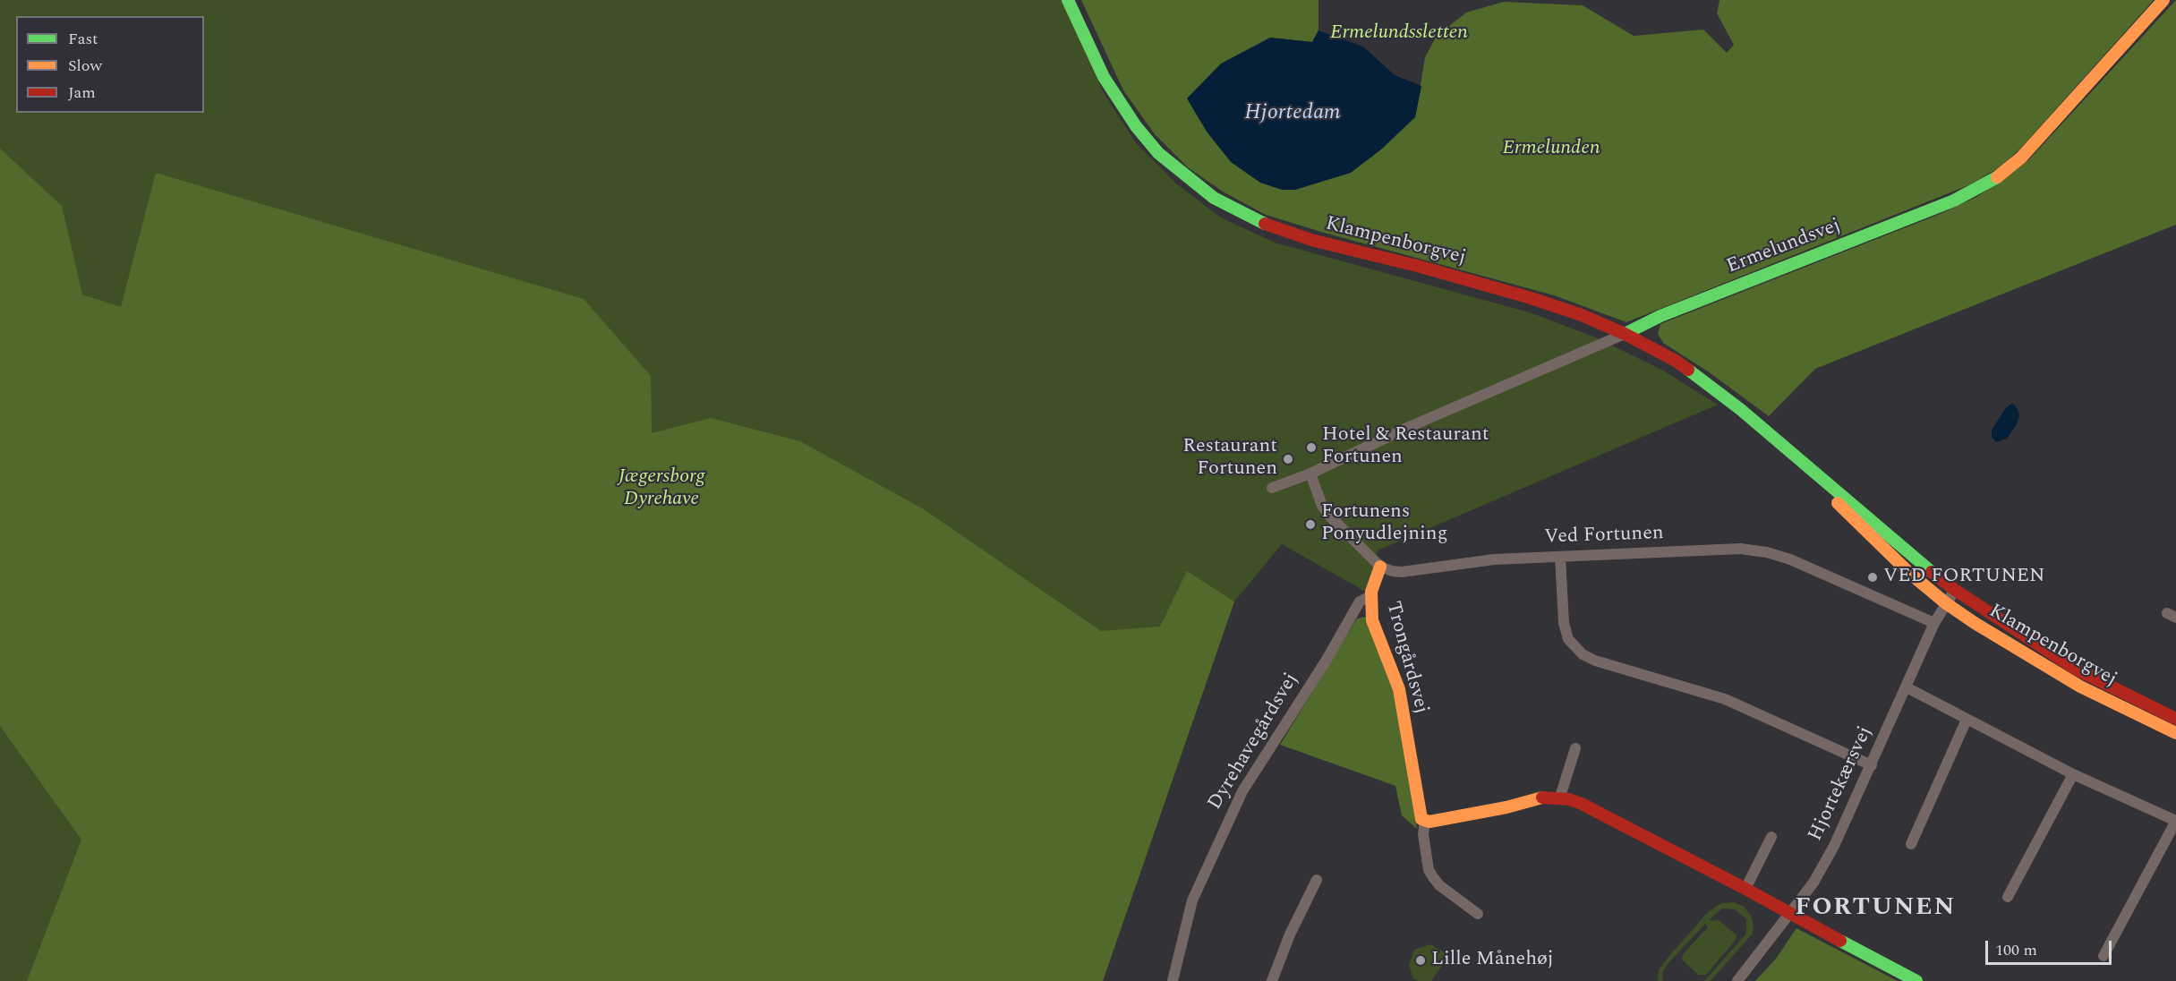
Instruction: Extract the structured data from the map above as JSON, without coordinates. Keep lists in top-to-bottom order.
{
  "streets": {
    "street": [
      "Klampenborgvej",
      "Ermelundsvej",
      "Ved Fortunen",
      "Trongårdsvej",
      "Dyrehavegårdsvej",
      "Hjortekærsvej"
    ]
  },
  "crossings": [
    ["Klampenborgvej", "Ermelundsvej"],
    ["Klampenborgvej", "Hjortekærsvej"],
    ["Ved Fortunen", "Trongårdsvej"],
    ["Ved Fortunen", "Hjortekærsvej"],
    ["Trongårdsvej", "Dyrehavegårdsvej"]
  ],
  "districts": ["FORTUNEN"],
  "water": ["Hjortedam"],
  "parks": ["Ermelundssletten", "Ermelunden", "Jægersborg Dyrehave"],
  "places": [
    "Hotel & Restaurant Fortunen",
    "Restaurant Fortunen",
    "Fortunens Ponyudlejning",
    "VED FORTUNEN",
    "Lille Månehøj"
  ],
  "legend": ["Fast", "Slow", "Jam"],
  "scale_bar": "100 m"
}
